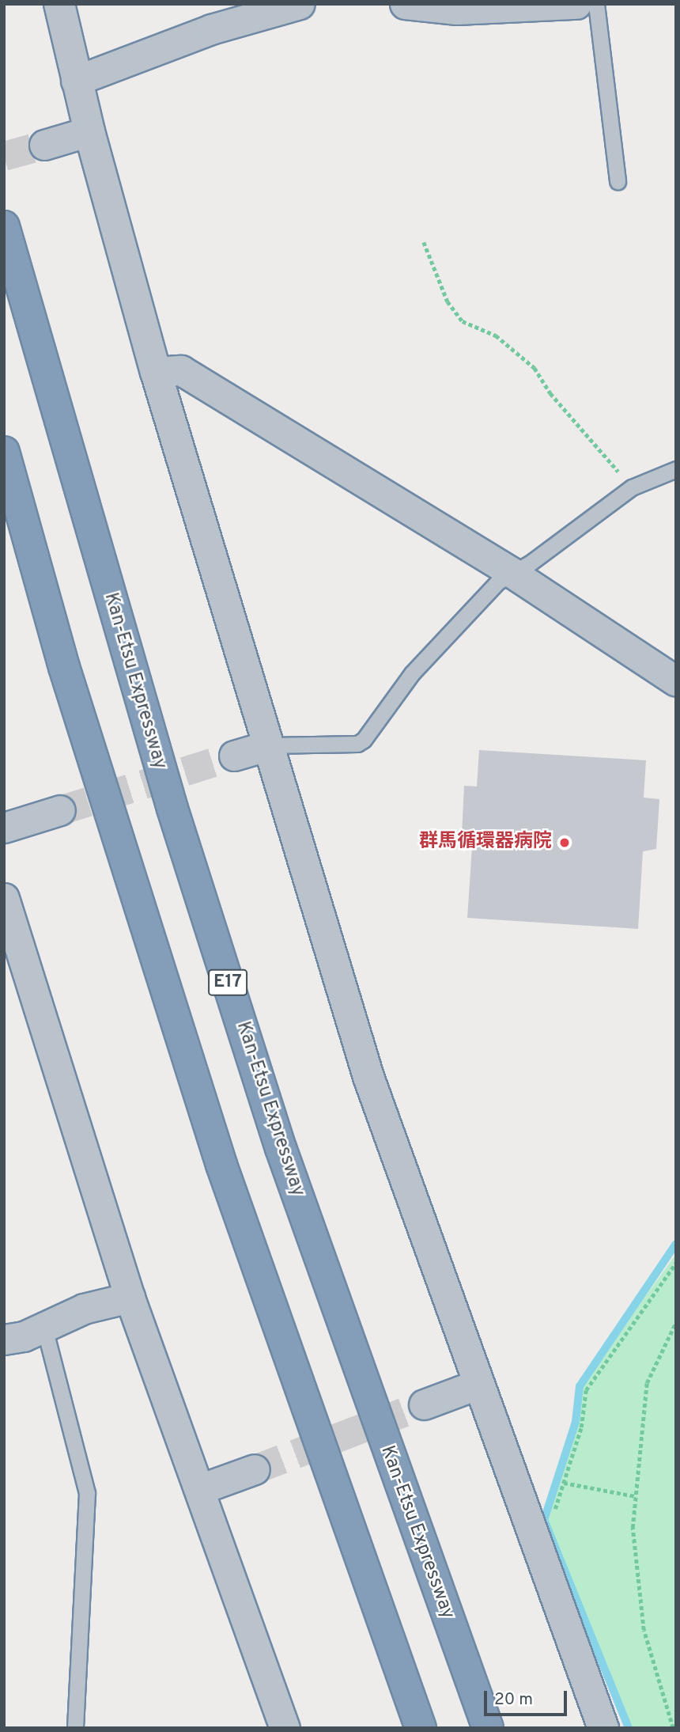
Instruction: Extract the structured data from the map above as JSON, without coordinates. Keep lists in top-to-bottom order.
{
  "streets": {
    "highway": ["Kan-Etsu Expressway", "E17"]
  },
  "places": ["群馬循環器病院"],
  "scale_bar": "20 m"
}
